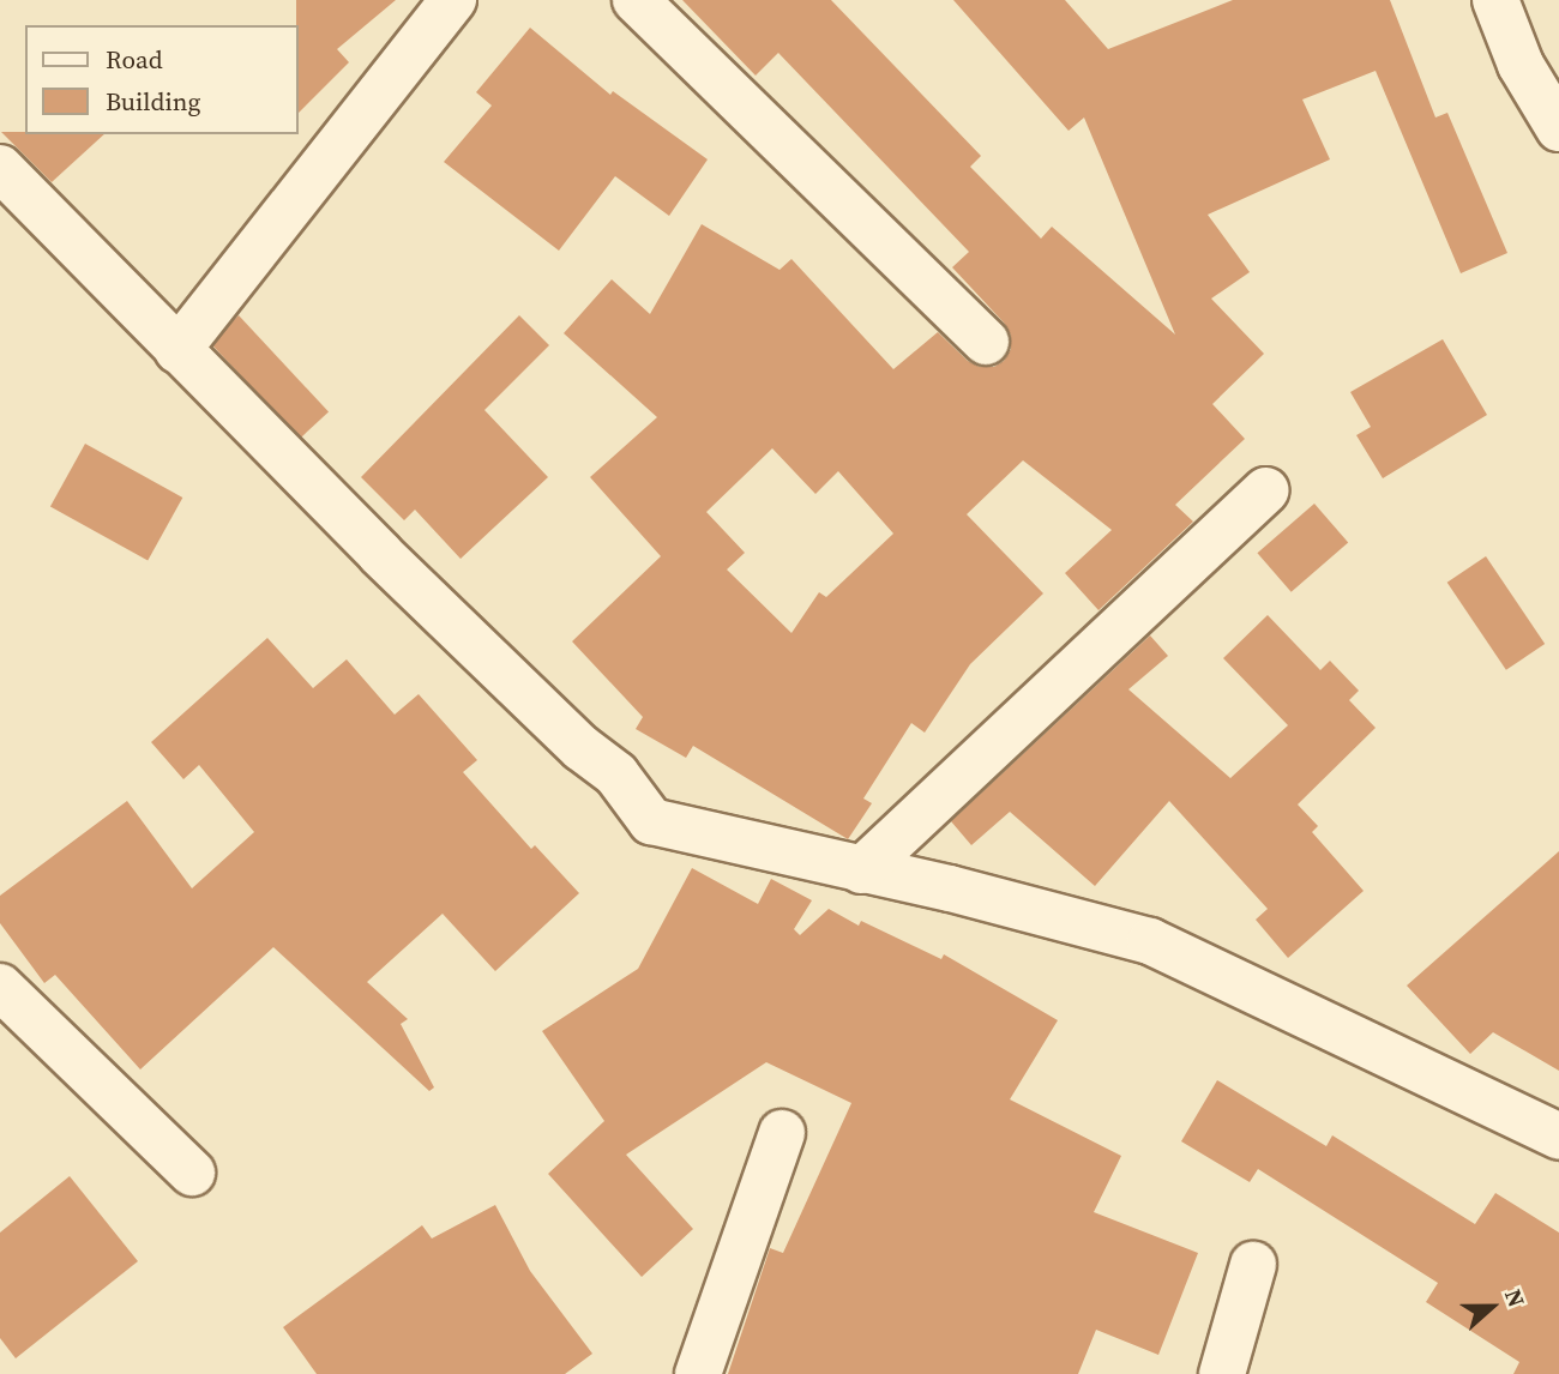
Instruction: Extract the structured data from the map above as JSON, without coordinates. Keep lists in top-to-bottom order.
{
  "legend": ["Road", "Building"],
  "north": "right"
}
